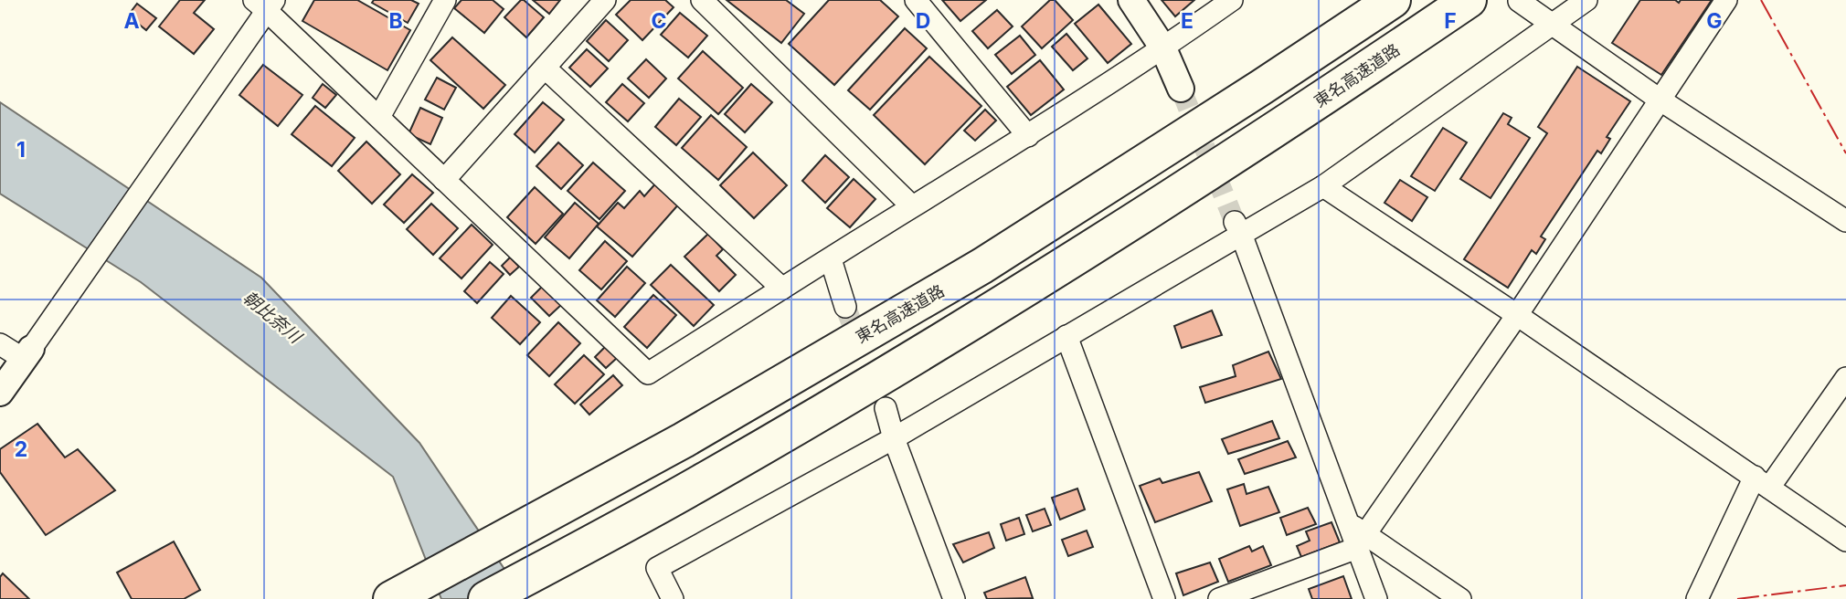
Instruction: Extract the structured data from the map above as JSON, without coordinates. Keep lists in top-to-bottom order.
{
  "streets": {
    "highway": ["東名高速道路"]
  },
  "water": ["朝比奈川"],
  "grid": {
    "columns": [
      "A",
      "B",
      "C",
      "D",
      "E",
      "F",
      "G"
    ],
    "rows": ["1", "2"]
  }
}
